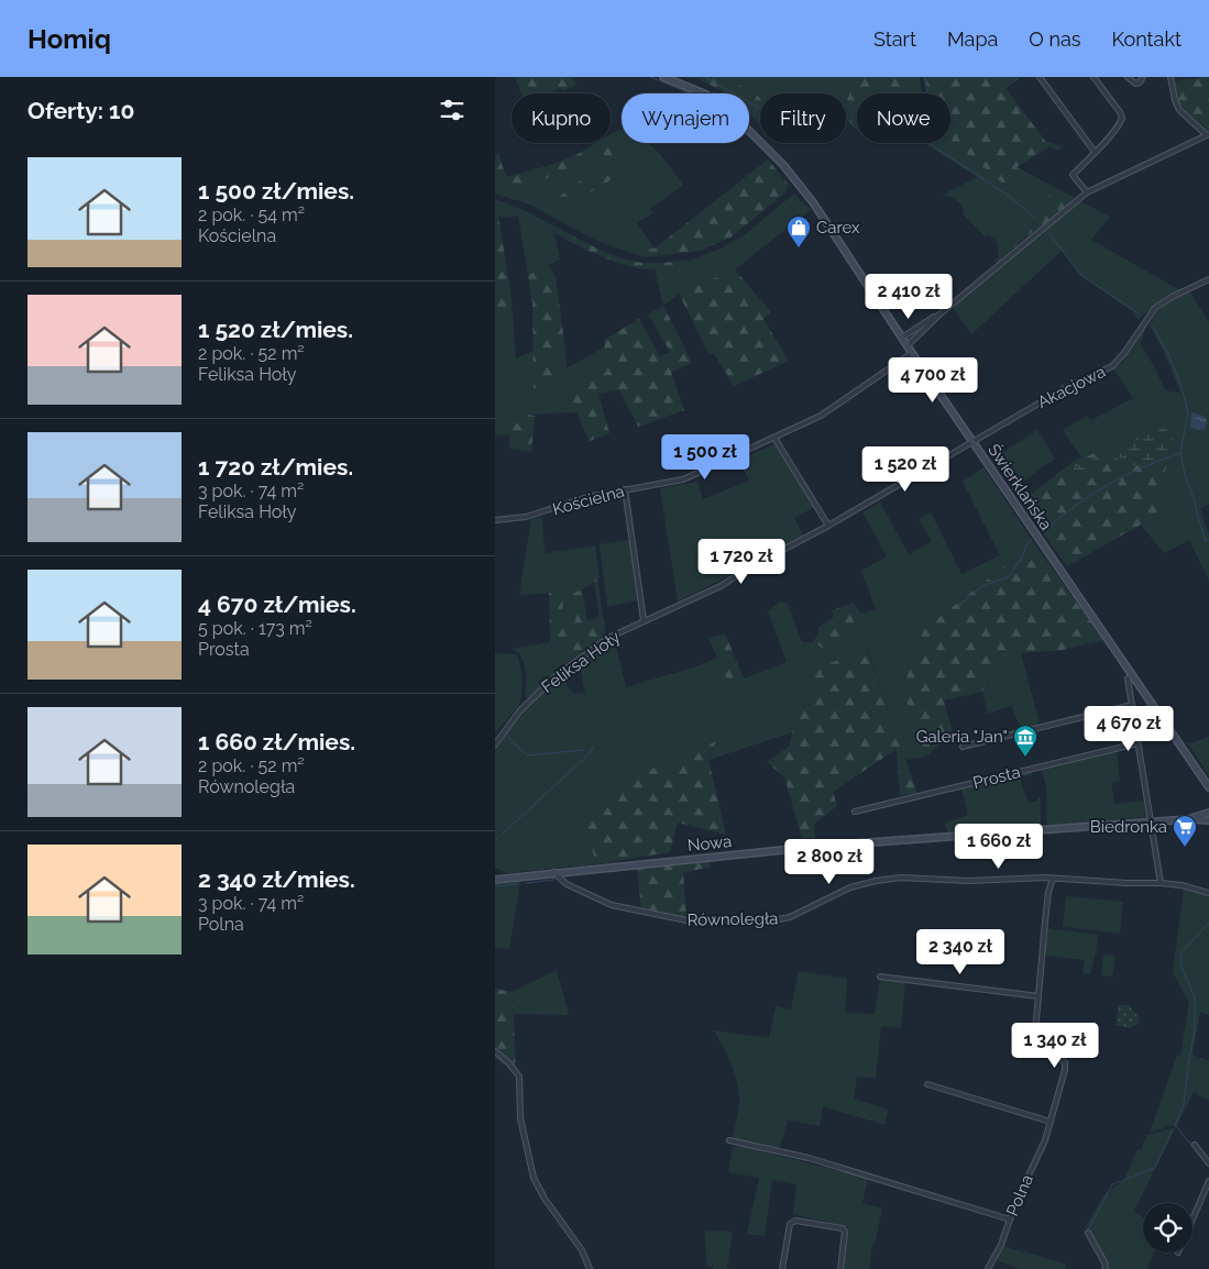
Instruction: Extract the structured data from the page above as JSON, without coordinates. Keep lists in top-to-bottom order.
{
  "streets": {
    "main road": ["Świerklańska", "Nowa"],
    "street": [
      "Akacjowa",
      "Kościelna",
      "Feliksa Hoły",
      "Prosta",
      "Równoległa",
      "Polna"
    ]
  },
  "crossings": [
    ["Akacjowa", "Świerklańska"],
    ["Akacjowa", "Feliksa Hoły"],
    ["Świerklańska", "Kościelna"],
    ["Świerklańska", "Feliksa Hoły"],
    ["Nowa", "Równoległa"],
    ["Równoległa", "Polna"]
  ],
  "places": {
    "shop": ["Carex"],
    "museum": ["Galeria \"Jan\""],
    "supermarket": ["Biedronka"]
  },
  "page": {
    "header": "Homiq",
    "nav": [
      "Start",
      "Mapa",
      "O nas",
      "Kontakt"
    ],
    "heading": "Oferty: 10",
    "chip": [
      "Kupno",
      "Wynajem",
      "Filtry",
      "Nowe"
    ],
    "list": [
      {
        "name": "1 500 zł/mies.",
        "note": "2 pok. · 54 m² · Kościelna"
      },
      {
        "name": "1 520 zł/mies.",
        "note": "2 pok. · 52 m² · Feliksa Hoły"
      },
      {
        "name": "1 720 zł/mies.",
        "note": "3 pok. · 74 m² · Feliksa Hoły"
      },
      {
        "name": "4 670 zł/mies.",
        "note": "5 pok. · 173 m² · Prosta"
      },
      {
        "name": "1 660 zł/mies.",
        "note": "2 pok. · 52 m² · Równoległa"
      },
      {
        "name": "2 340 zł/mies.",
        "note": "3 pok. · 74 m² · Polna"
      }
    ],
    "price": [
      "2 410 zł",
      "4 700 zł",
      "1 500 zł",
      "1 520 zł",
      "1 720 zł",
      "4 670 zł",
      "1 660 zł",
      "2 800 zł",
      "2 340 zł",
      "1 340 zł"
    ]
  }
}
